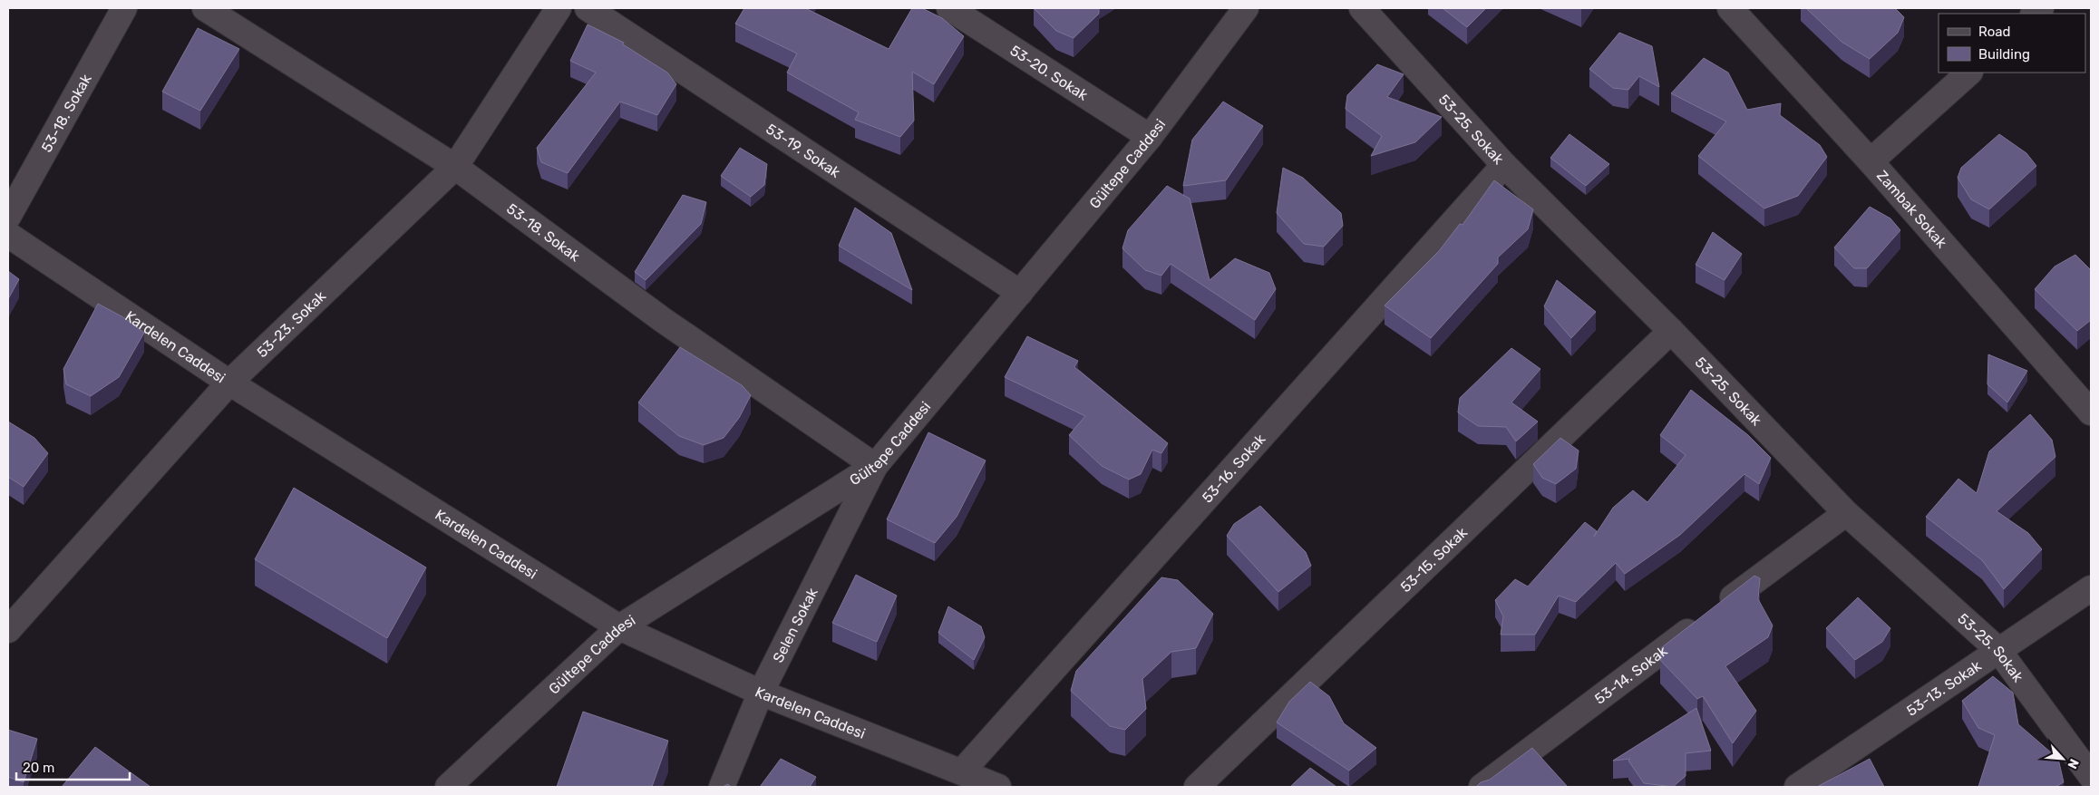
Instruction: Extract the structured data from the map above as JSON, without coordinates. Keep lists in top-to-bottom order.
{
  "streets": {
    "street": [
      "53-20. Sokak",
      "53-18. Sokak",
      "53-25. Sokak",
      "53-19. Sokak",
      "Gültepe Caddesi",
      "Zambak Sokak",
      "53-23. Sokak",
      "Kardelen Caddesi",
      "53-16. Sokak",
      "53-15. Sokak",
      "Selen Sokak",
      "53-14. Sokak",
      "53-13. Sokak"
    ]
  },
  "crossings": [
    ["53-20. Sokak", "Gültepe Caddesi"],
    ["53-18. Sokak", "Gültepe Caddesi"],
    ["53-18. Sokak", "53-23. Sokak"],
    ["53-18. Sokak", "Selen Sokak"],
    ["53-25. Sokak", "53-16. Sokak"],
    ["53-25. Sokak", "53-15. Sokak"],
    ["53-25. Sokak", "53-14. Sokak"],
    ["53-25. Sokak", "53-13. Sokak"],
    ["53-19. Sokak", "Gültepe Caddesi"],
    ["Gültepe Caddesi", "Kardelen Caddesi"],
    ["Gültepe Caddesi", "Selen Sokak"],
    ["53-23. Sokak", "Kardelen Caddesi"],
    ["Kardelen Caddesi", "53-16. Sokak"],
    ["Kardelen Caddesi", "Selen Sokak"]
  ],
  "legend": ["Road", "Building"],
  "scale_bar": "20 m",
  "north": "bottom right"
}
